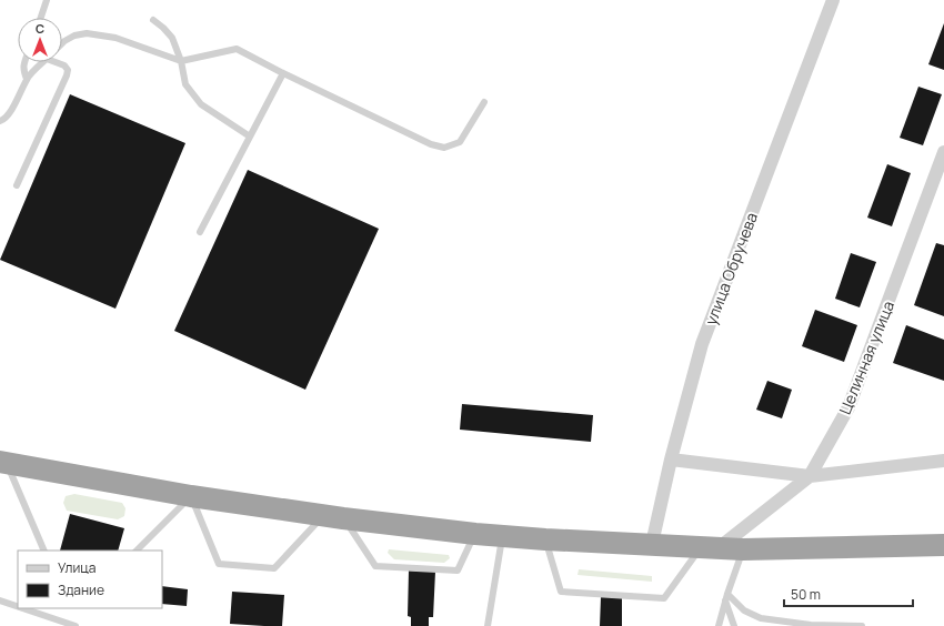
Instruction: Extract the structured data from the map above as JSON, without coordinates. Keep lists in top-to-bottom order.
{
  "streets": {
    "street": ["улица Обручева", "Целинная улица"]
  },
  "legend": ["Улица", "Здание"],
  "scale_bar": "50 m",
  "north": "top"
}
